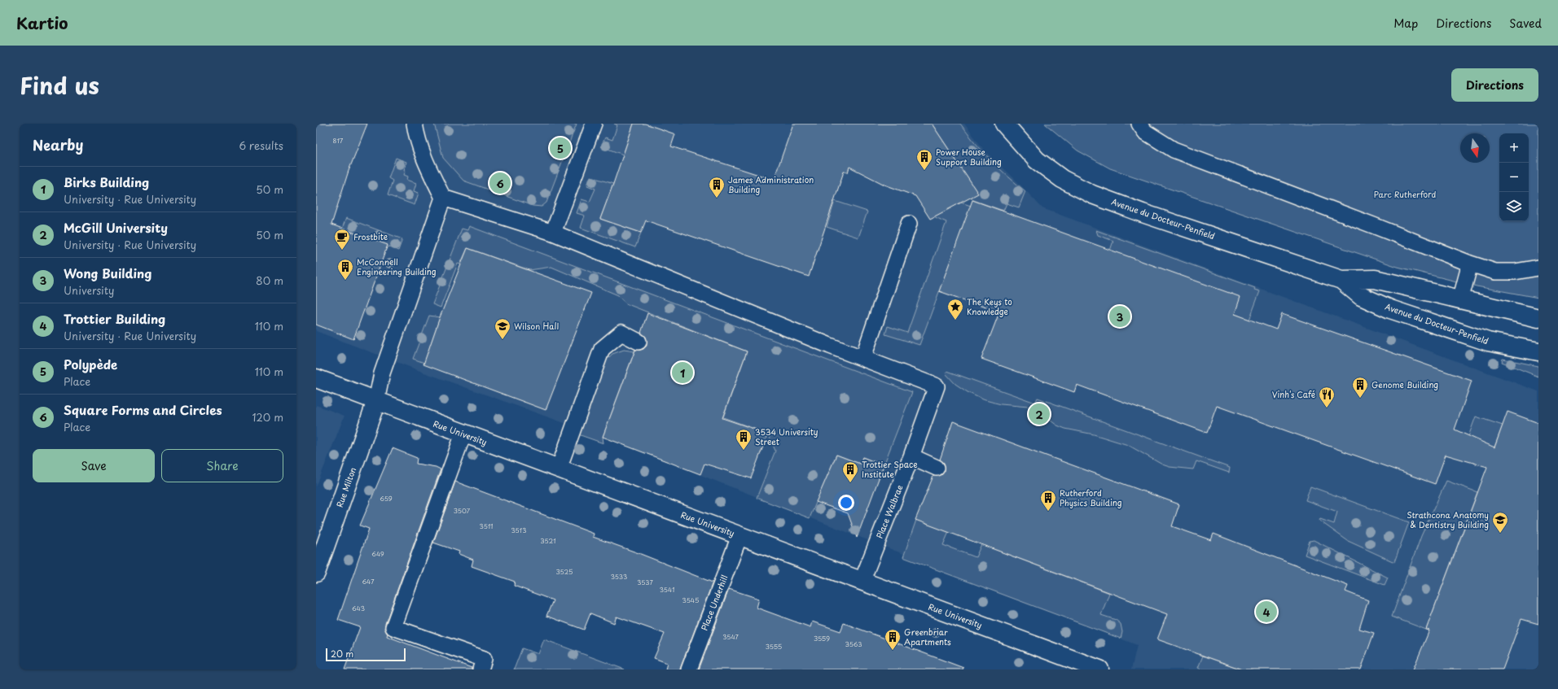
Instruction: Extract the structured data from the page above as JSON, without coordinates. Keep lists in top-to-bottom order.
{
  "streets": {
    "main road": ["Avenue du Docteur-Penfield", "Rue University", "Rue Milton"],
    "lane": ["Place Walbrae", "Place Underhill"]
  },
  "crossings": [
    ["Rue University", "Rue Milton"],
    ["Rue University", "Place Walbrae"],
    ["Rue University", "Place Underhill"]
  ],
  "parks": ["Parc Rutherford"],
  "places": {
    "building": [
      "Power House Support Building",
      "James Administration Building",
      "McConnell Engineering Building",
      "Genome Building",
      "3534 University Street",
      "Trottier Space Institute",
      "Rutherford Physics Building",
      "Greenbriar Apartments"
    ],
    "cafe": ["Frostbite"],
    "place": ["The Keys to Knowledge"],
    "school or university": ["Wilson Hall", "Strathcona Anatomy & Dentistry Building"],
    "restaurant": ["Vinh's Café"]
  },
  "house_numbers": [
    "817",
    "659",
    "3507",
    "3511",
    "3513",
    "3521",
    "649",
    "3525",
    "3533",
    "647",
    "3537",
    "3541",
    "3545",
    "643",
    "3547",
    "3559",
    "3563",
    "3555"
  ],
  "scale_bar": "20 m",
  "north": "bottom",
  "page": {
    "header": "Kartio",
    "nav": ["Map", "Directions", "Saved"],
    "title": "Find us",
    "buttons": [
      "Directions",
      ["Save", "Share"]
    ],
    "heading": ["Nearby", "6 results"],
    "map_buttons": ["+", "−"],
    "pins": [
      "5",
      "6",
      "3",
      "1",
      "2",
      "4"
    ],
    "list": [
      {
        "mark": "1",
        "name": "Birks Building",
        "note": "University · Rue University",
        "value": "50 m"
      },
      {
        "mark": "2",
        "name": "McGill University",
        "note": "University · Rue University",
        "value": "50 m"
      },
      {
        "mark": "3",
        "name": "Wong Building",
        "note": "University",
        "value": "80 m"
      },
      {
        "mark": "4",
        "name": "Trottier Building",
        "note": "University · Rue University",
        "value": "110 m"
      },
      {
        "mark": "5",
        "name": "Polypède",
        "note": "Place",
        "value": "110 m"
      },
      {
        "mark": "6",
        "name": "Square Forms and Circles",
        "note": "Place",
        "value": "120 m"
      }
    ],
    "scale": "20 m"
  }
}
